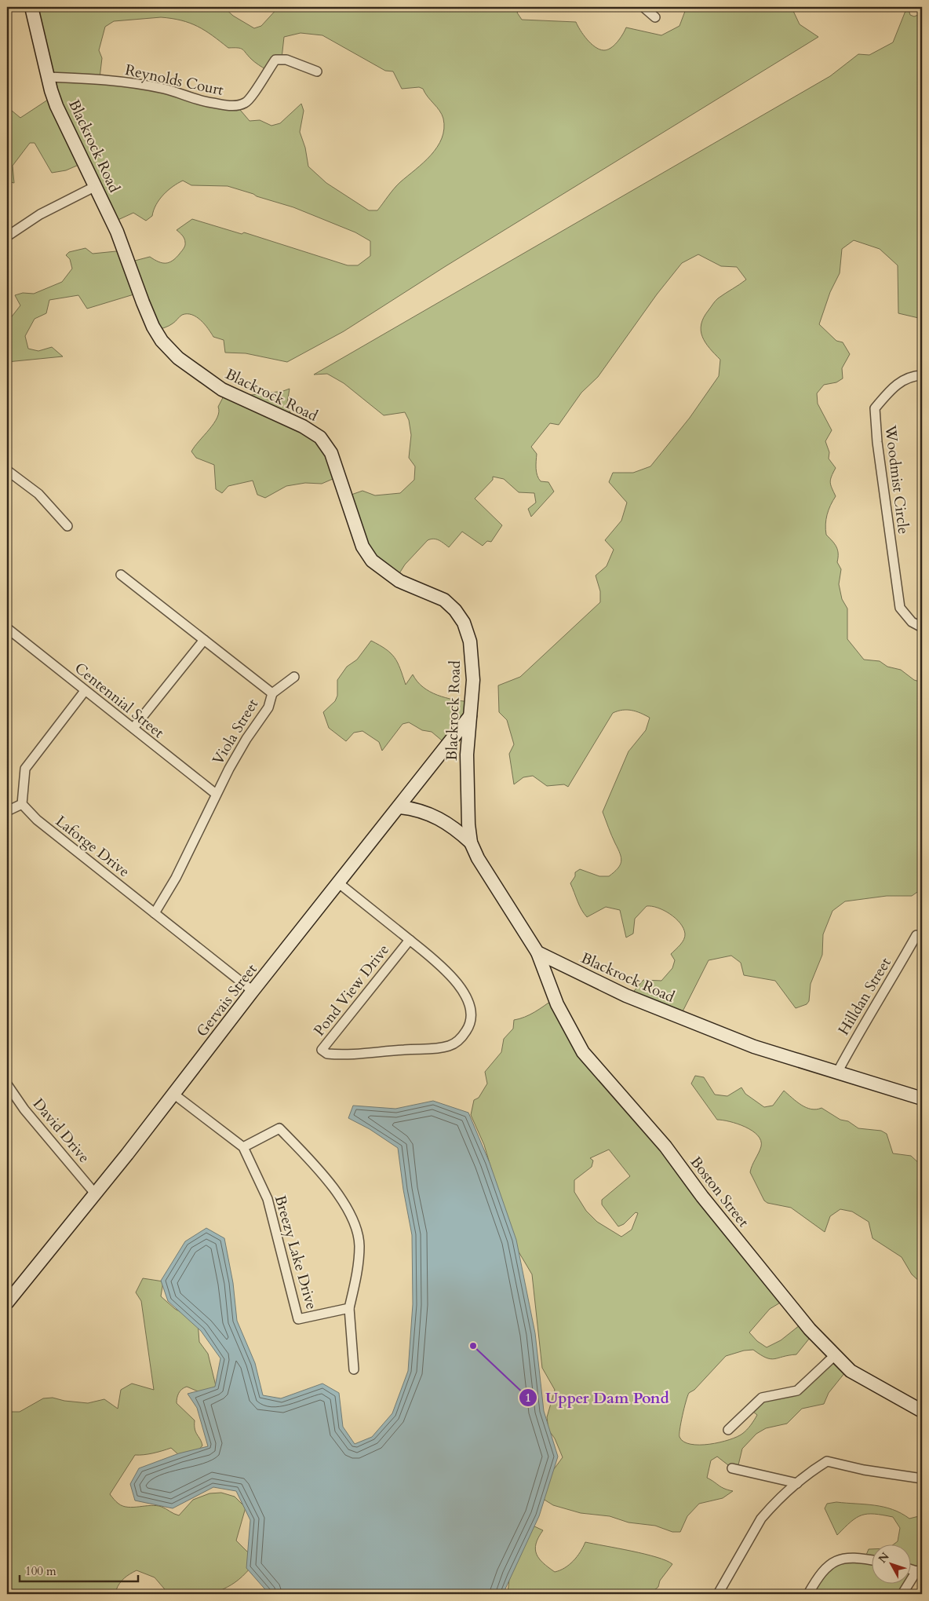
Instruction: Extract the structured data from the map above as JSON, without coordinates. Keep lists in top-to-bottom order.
{
  "streets": {
    "street": [
      "Reynolds Court",
      "Blackrock Road",
      "Woodmist Circle",
      "Centennial Street",
      "Viola Street",
      "Laforge Drive",
      "Pond View Drive",
      "Hilldan Street",
      "Gervais Street",
      "David Drive",
      "Boston Street",
      "Breezy Lake Drive"
    ]
  },
  "crossings": [
    ["Reynolds Court", "Blackrock Road"],
    ["Blackrock Road", "Hilldan Street"],
    ["Blackrock Road", "Gervais Street"],
    ["Blackrock Road", "Boston Street"],
    ["Centennial Street", "Viola Street"],
    ["Viola Street", "Laforge Drive"],
    ["Laforge Drive", "Gervais Street"],
    ["Pond View Drive", "Gervais Street"],
    ["Gervais Street", "David Drive"],
    ["Gervais Street", "Breezy Lake Drive"]
  ],
  "places": ["Upper Dam Pond"],
  "scale_bar": "100 m",
  "north": "top left"
}
